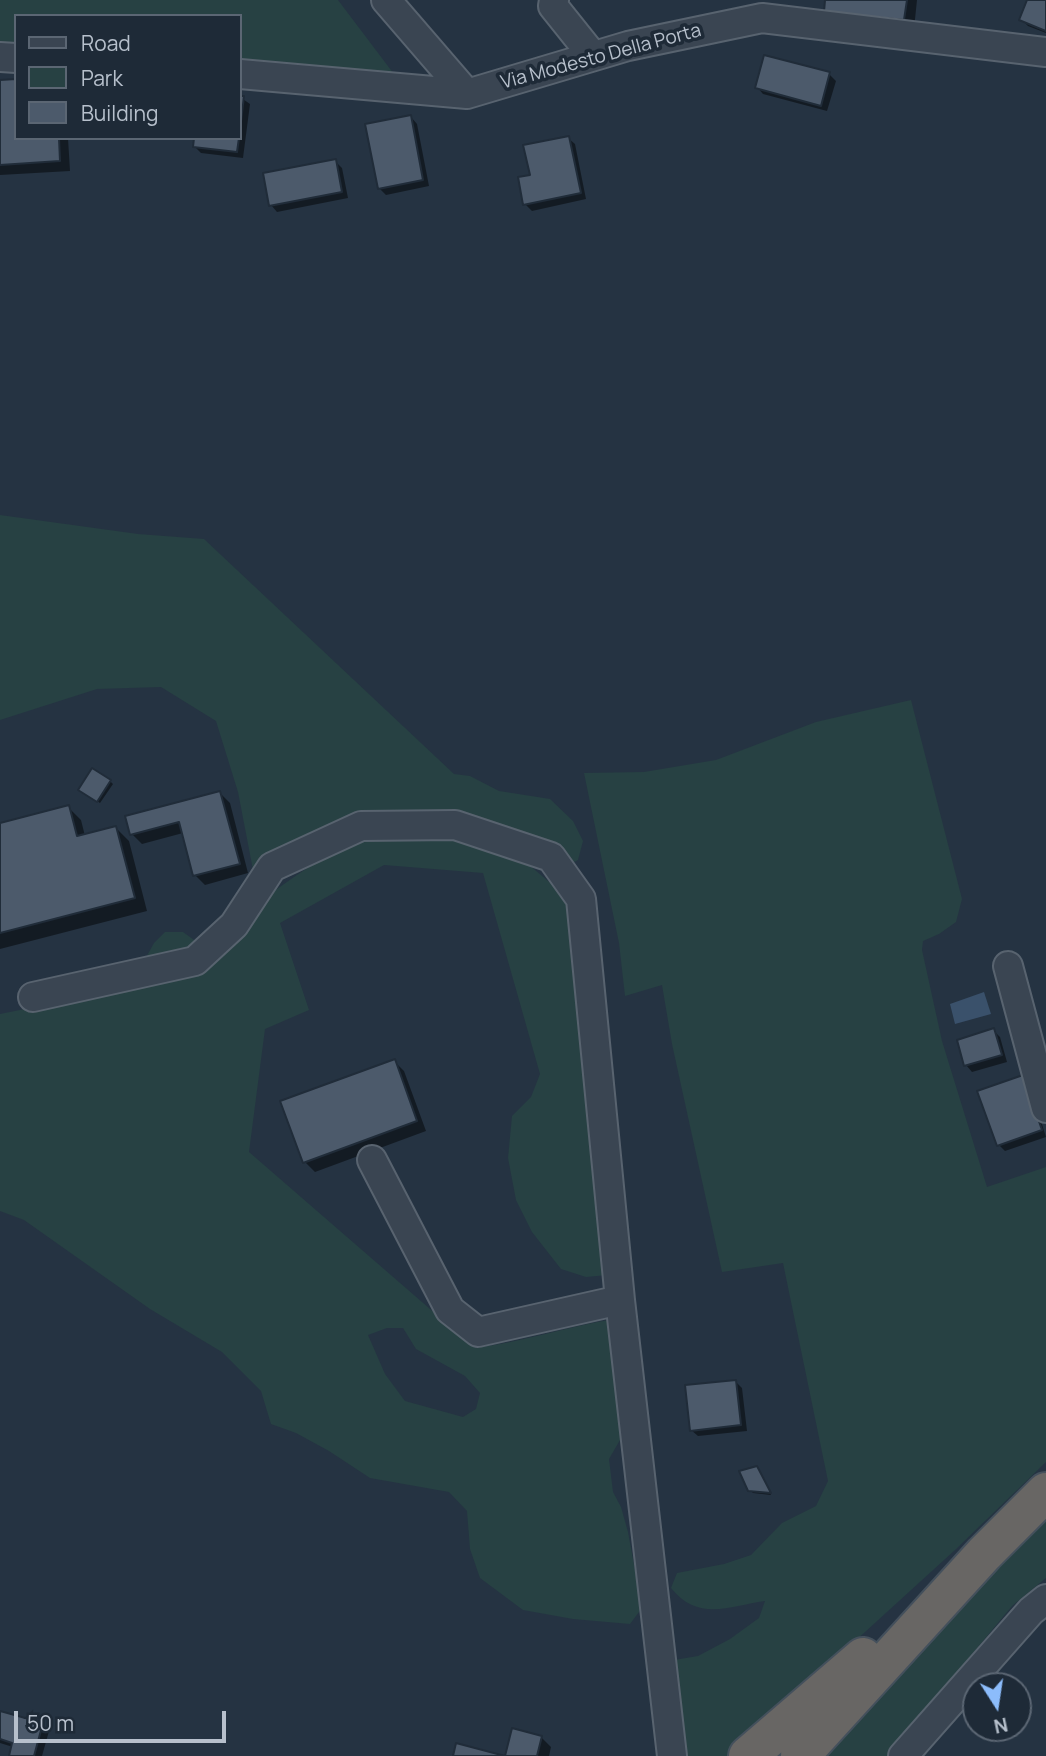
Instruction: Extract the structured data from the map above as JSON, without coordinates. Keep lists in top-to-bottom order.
{
  "streets": {
    "street": ["Via Modesto Della Porta"]
  },
  "legend": ["Road", "Park", "Building"],
  "scale_bar": "50 m",
  "north": "bottom"
}
